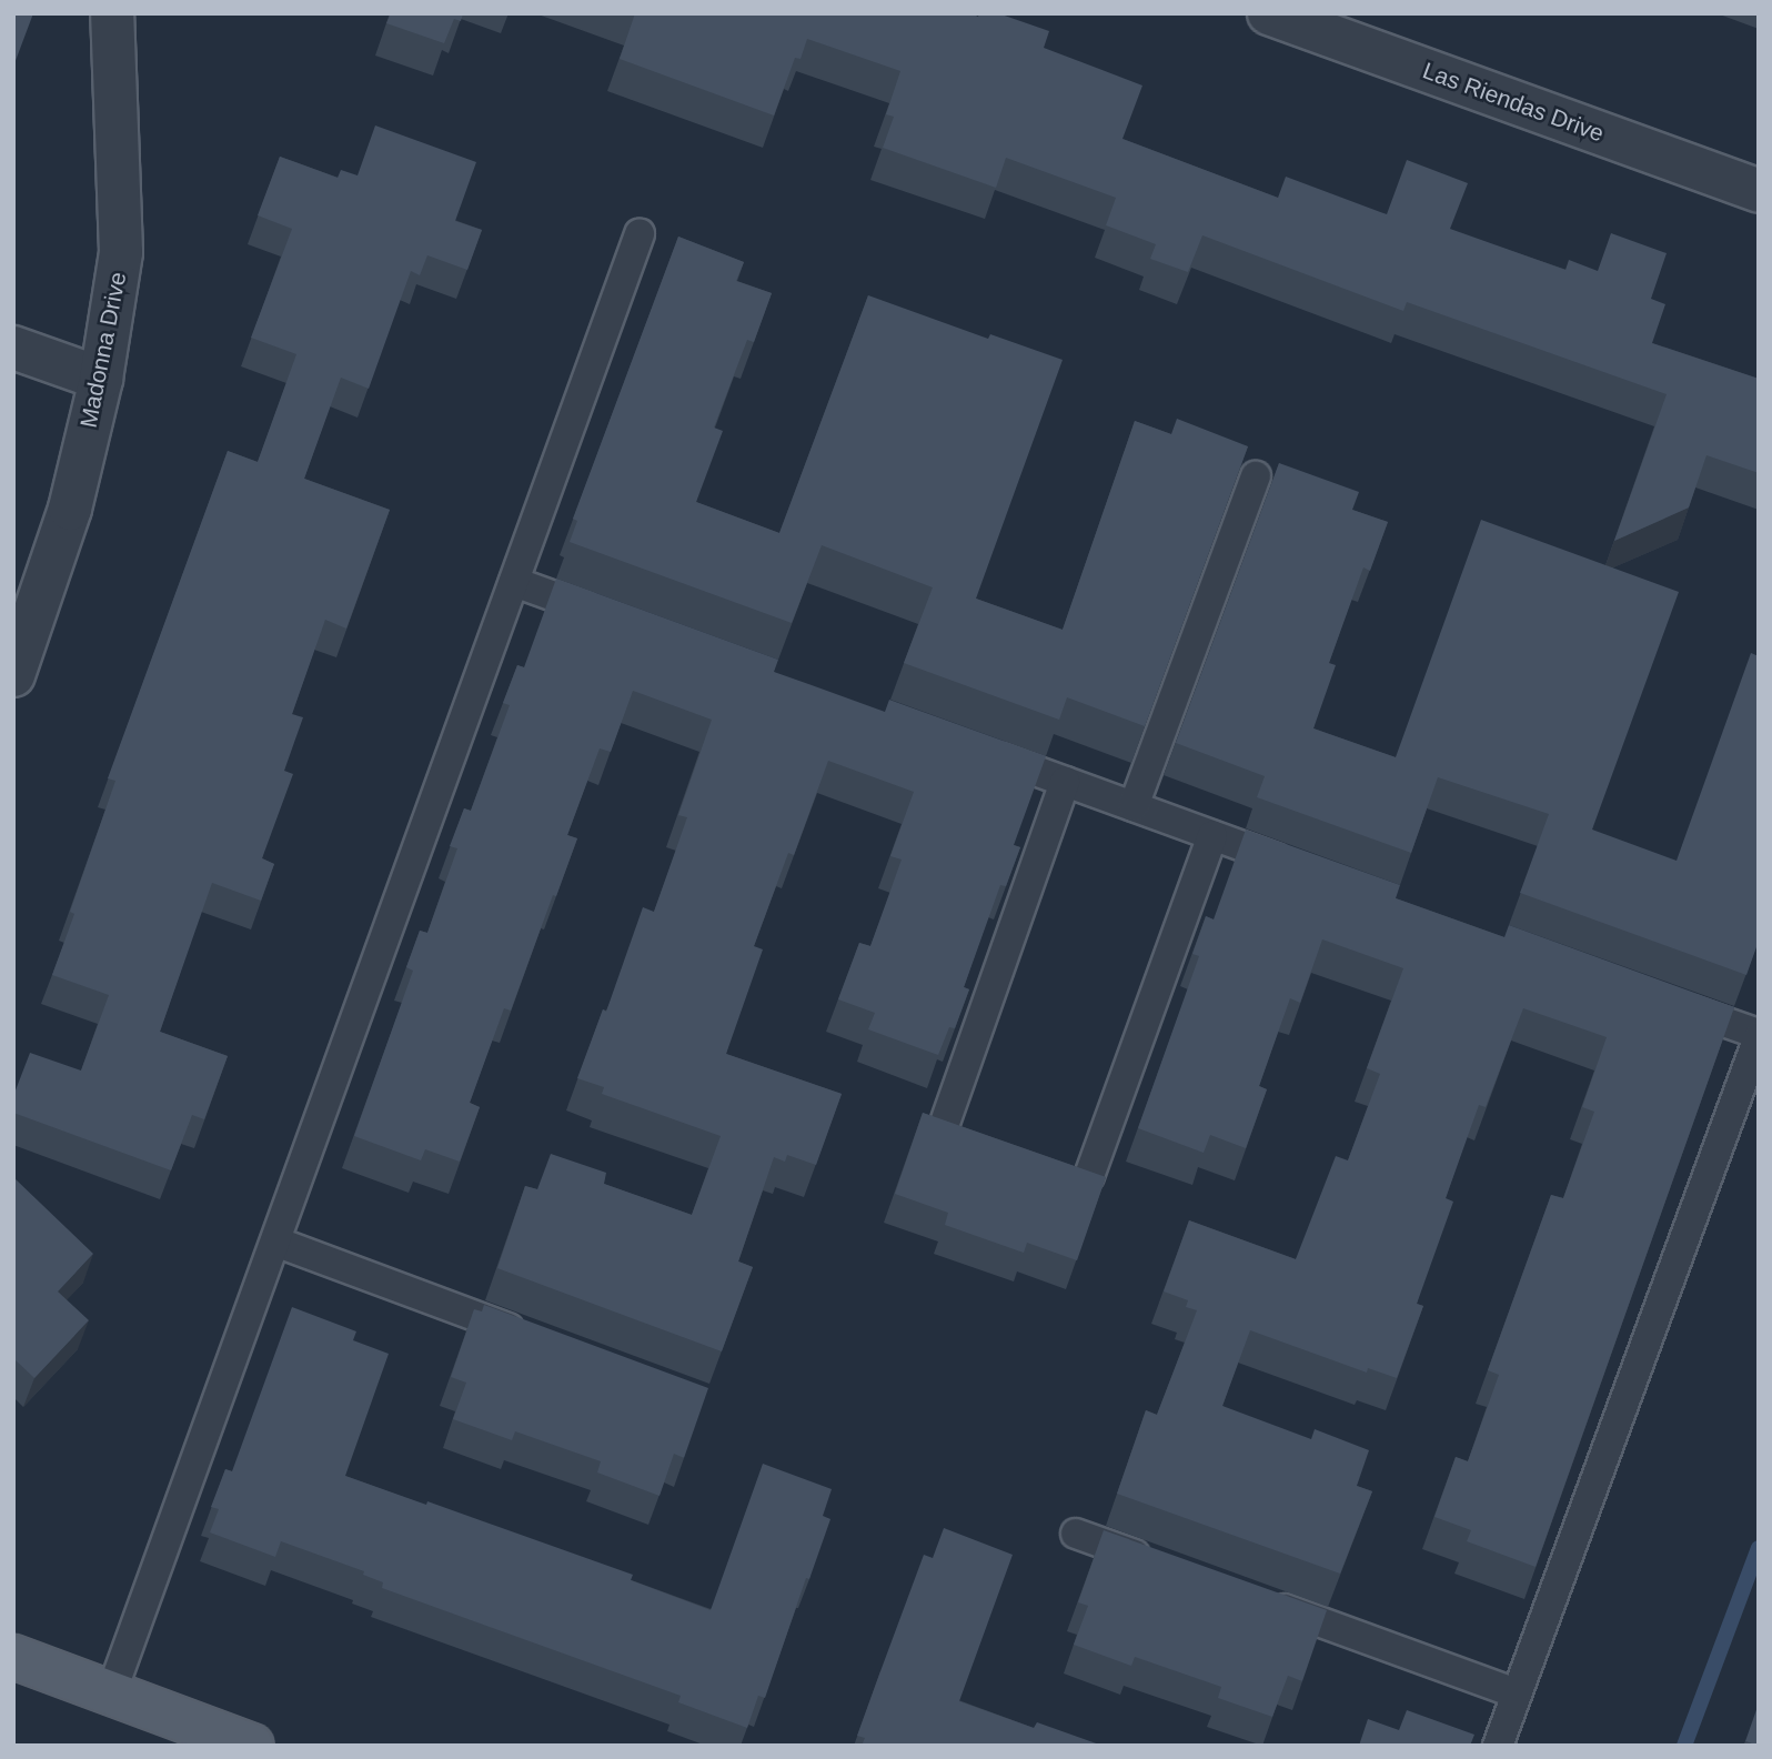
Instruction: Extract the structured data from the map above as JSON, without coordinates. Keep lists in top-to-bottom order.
{
  "streets": {
    "street": ["Las Riendas Drive", "Madonna Drive"]
  }
}
